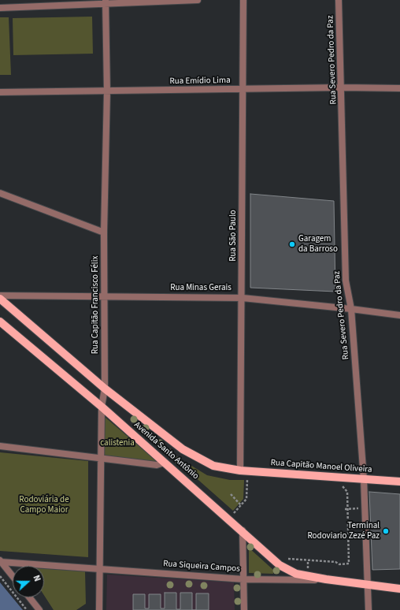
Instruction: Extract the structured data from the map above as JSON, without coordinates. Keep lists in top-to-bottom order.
{
  "streets": {
    "main road": ["Avenida Santo Antônio", "Rua Capitão Manoel Oliveira", "Rua Siqueira Campos"],
    "street": [
      "Rua Severo Pedro da Paz",
      "Rua Emídio Lima",
      "Rua São Paulo",
      "Rua Minas Gerais",
      "Rua Capitão Francisco Félix"
    ]
  },
  "crossings": [
    ["Rua Severo Pedro da Paz", "Rua Emídio Lima"],
    ["Rua Severo Pedro da Paz", "Rua Minas Gerais"],
    ["Rua Severo Pedro da Paz", "Rua Capitão Manoel Oliveira"],
    ["Rua Severo Pedro da Paz", "Rua Siqueira Campos"],
    ["Rua Emídio Lima", "Rua São Paulo"],
    ["Rua Emídio Lima", "Rua Capitão Francisco Félix"],
    ["Rua São Paulo", "Rua Minas Gerais"],
    ["Rua São Paulo", "Avenida Santo Antônio"],
    ["Rua São Paulo", "Rua Capitão Manoel Oliveira"],
    ["Rua Minas Gerais", "Rua Capitão Francisco Félix"],
    ["Rua Capitão Francisco Félix", "Avenida Santo Antônio"],
    ["Avenida Santo Antônio", "Rua Capitão Manoel Oliveira"],
    ["Avenida Santo Antônio", "Rua Siqueira Campos"]
  ],
  "parks": ["calistenia", "Rodoviária de Campo Maior"],
  "places": ["Garagem da Barroso", "Terminal Rodoviario Zezé Paz"],
  "north": "right"
}
